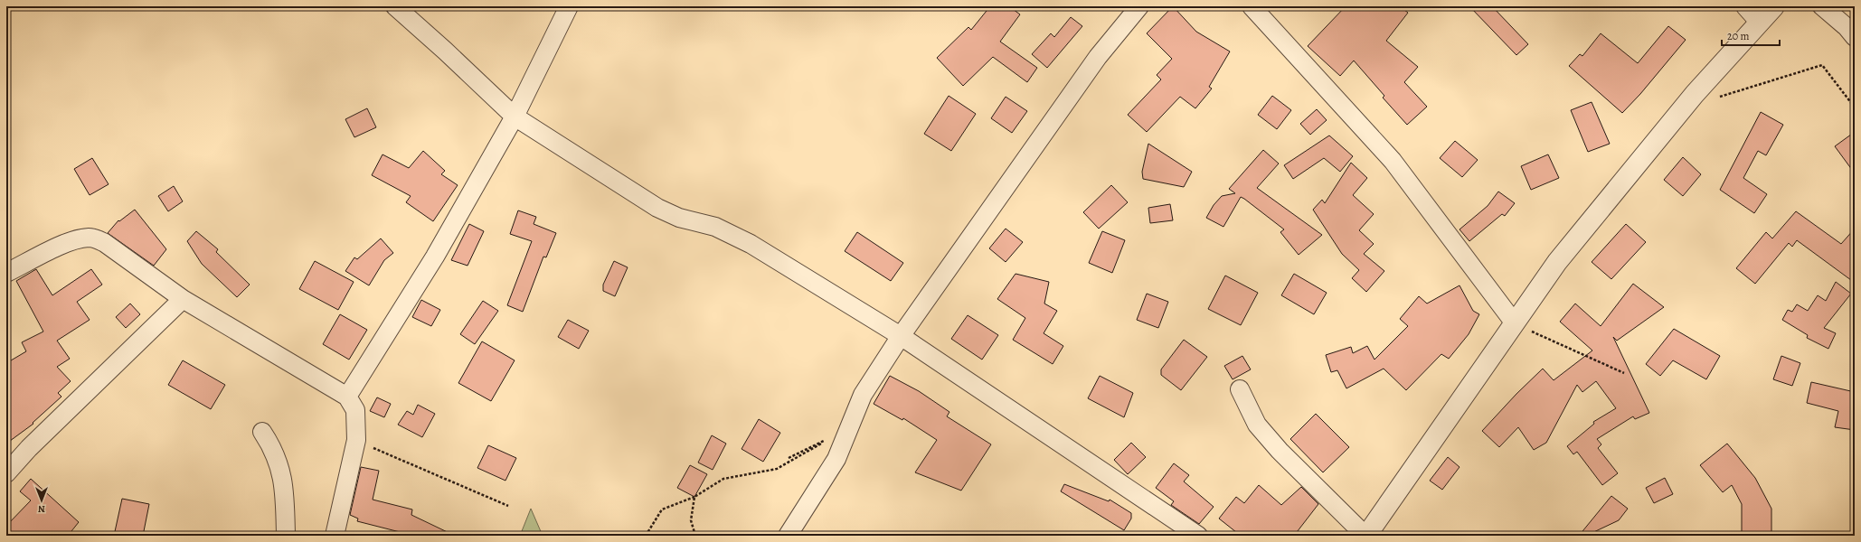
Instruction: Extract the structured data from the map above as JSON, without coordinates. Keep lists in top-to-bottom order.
{
  "scale_bar": "20 m",
  "north": "bottom"
}
